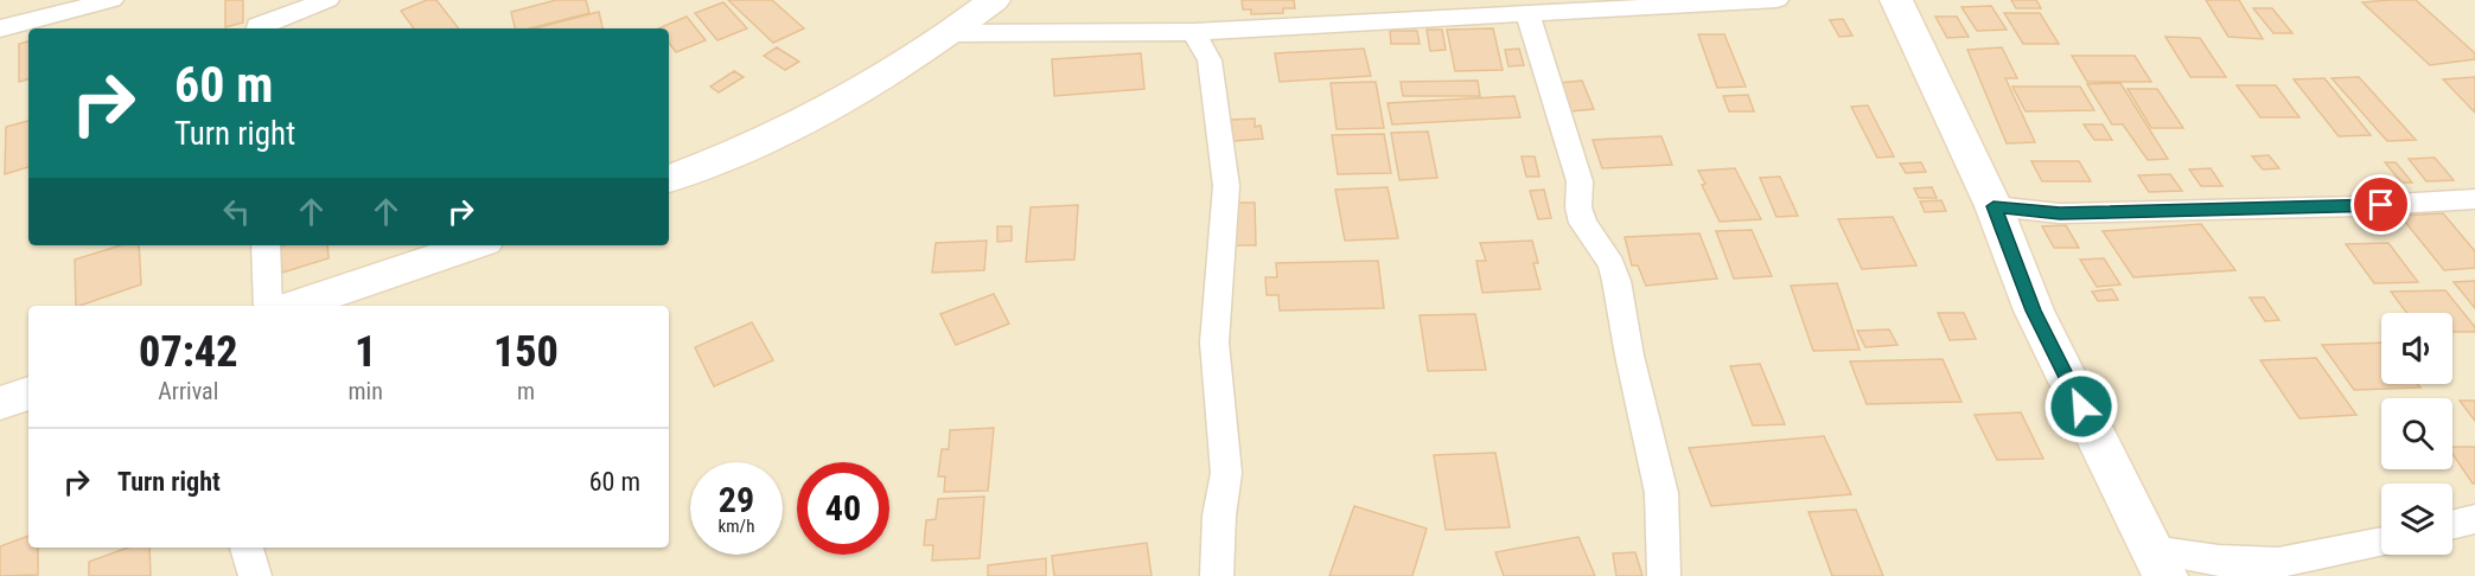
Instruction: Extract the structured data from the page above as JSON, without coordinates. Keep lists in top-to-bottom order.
{
  "page": {
    "turn": ["60 m", "Turn right"],
    "eta": [
      "07:42",
      "Arrival",
      "1",
      "min",
      "150",
      "m"
    ],
    "list": [
      {
        "name": "Turn right",
        "value": "60 m"
      }
    ],
    "speed": "29 km/h",
    "limit": "40"
  }
}
